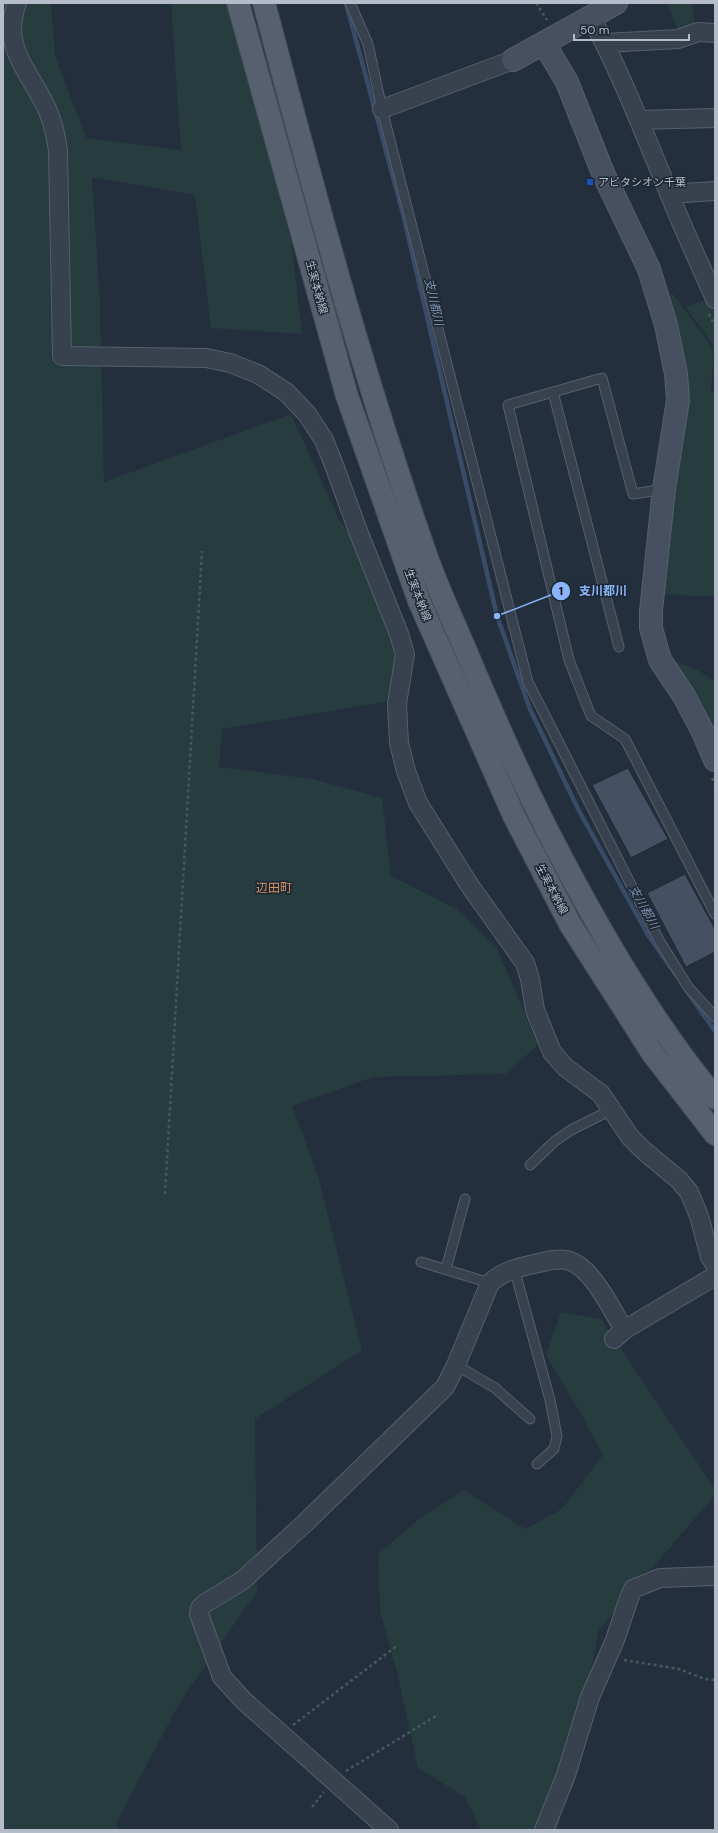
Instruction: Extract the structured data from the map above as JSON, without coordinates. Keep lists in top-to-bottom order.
{
  "streets": {
    "main road": ["生実本納線"]
  },
  "districts": ["辺田町"],
  "water": ["支川都川"],
  "places": {
    "transit": ["アビタシオン千葉"],
    "other": ["支川都川"]
  },
  "scale_bar": "50 m"
}
